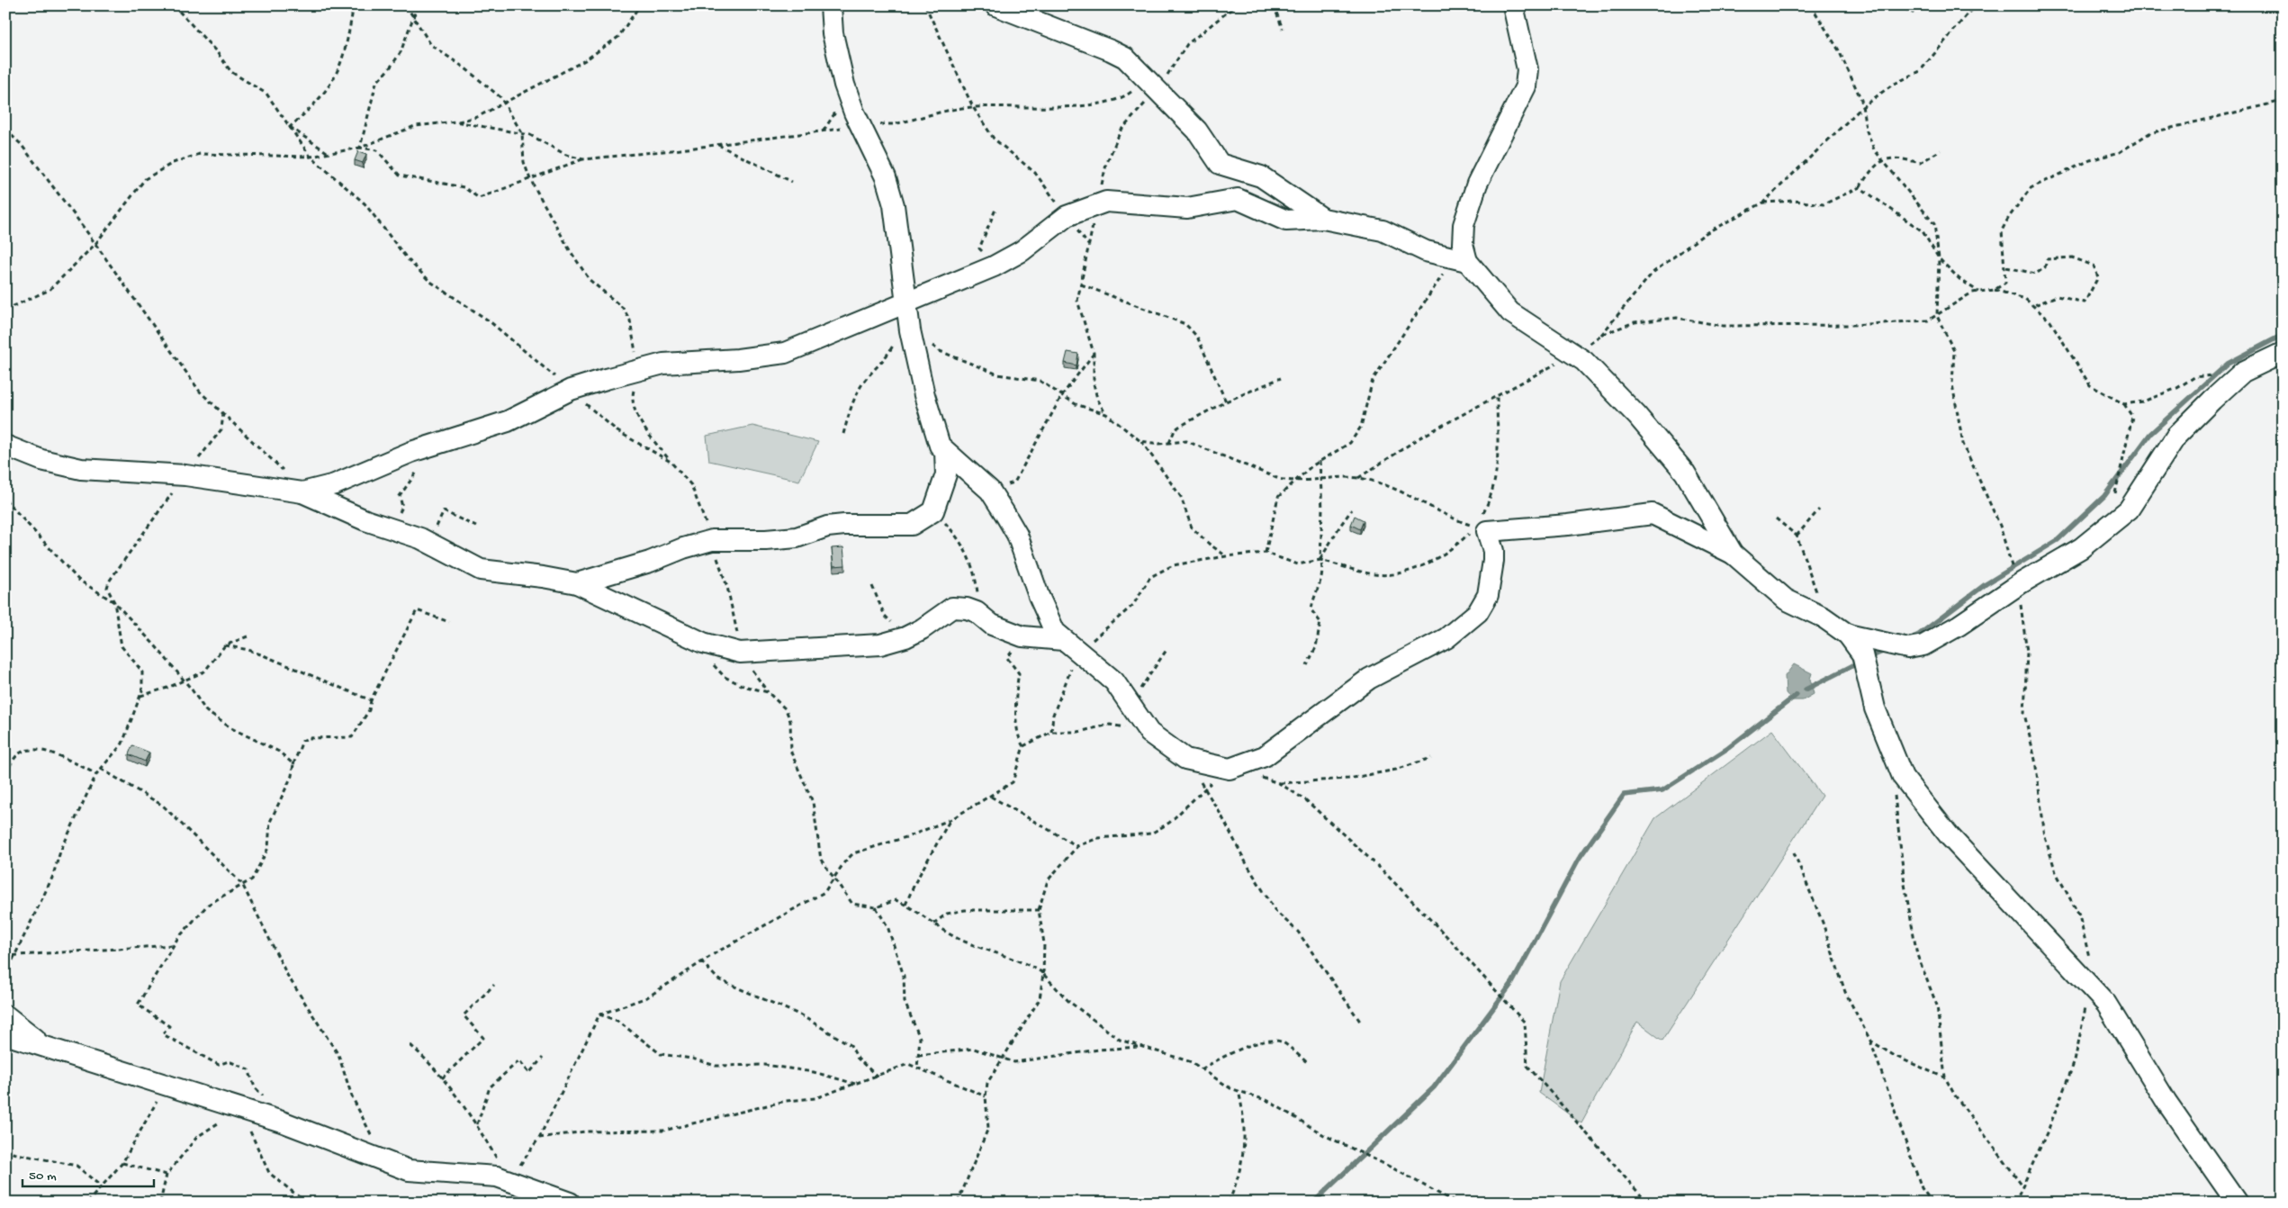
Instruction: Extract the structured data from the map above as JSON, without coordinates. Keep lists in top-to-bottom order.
{
  "scale_bar": "50 m"
}
